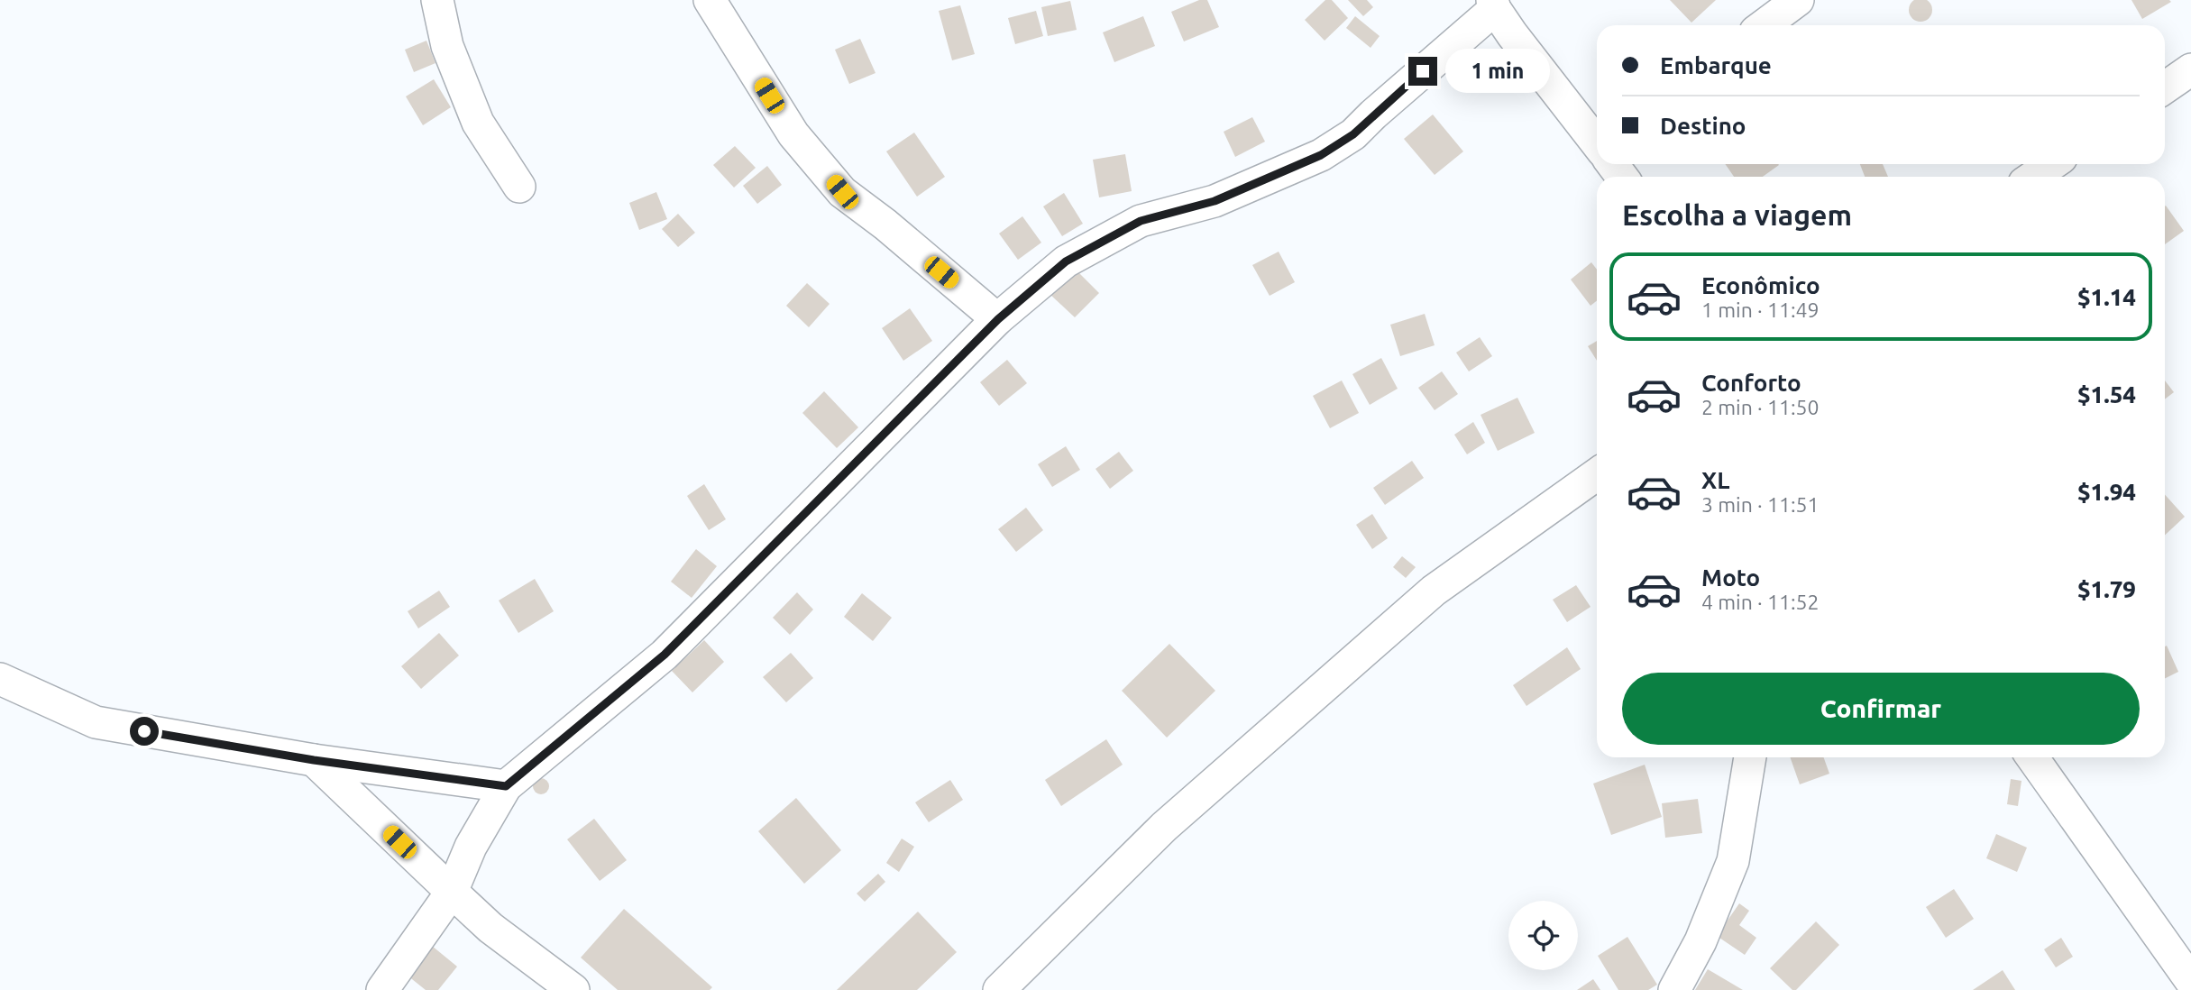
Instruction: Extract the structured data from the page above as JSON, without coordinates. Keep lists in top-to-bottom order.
{
  "page": {
    "banner": ["Embarque", "Destino"],
    "bubble": "1 min",
    "heading": "Escolha a viagem",
    "list": [
      {
        "name": "Econômico",
        "note": "1 min · 11:49",
        "value": "$1.14"
      },
      {
        "name": "Conforto",
        "note": "2 min · 11:50",
        "value": "$1.54"
      },
      {
        "name": "XL",
        "note": "3 min · 11:51",
        "value": "$1.94"
      },
      {
        "name": "Moto",
        "note": "4 min · 11:52",
        "value": "$1.79"
      }
    ],
    "buttons": "Confirmar"
  }
}
